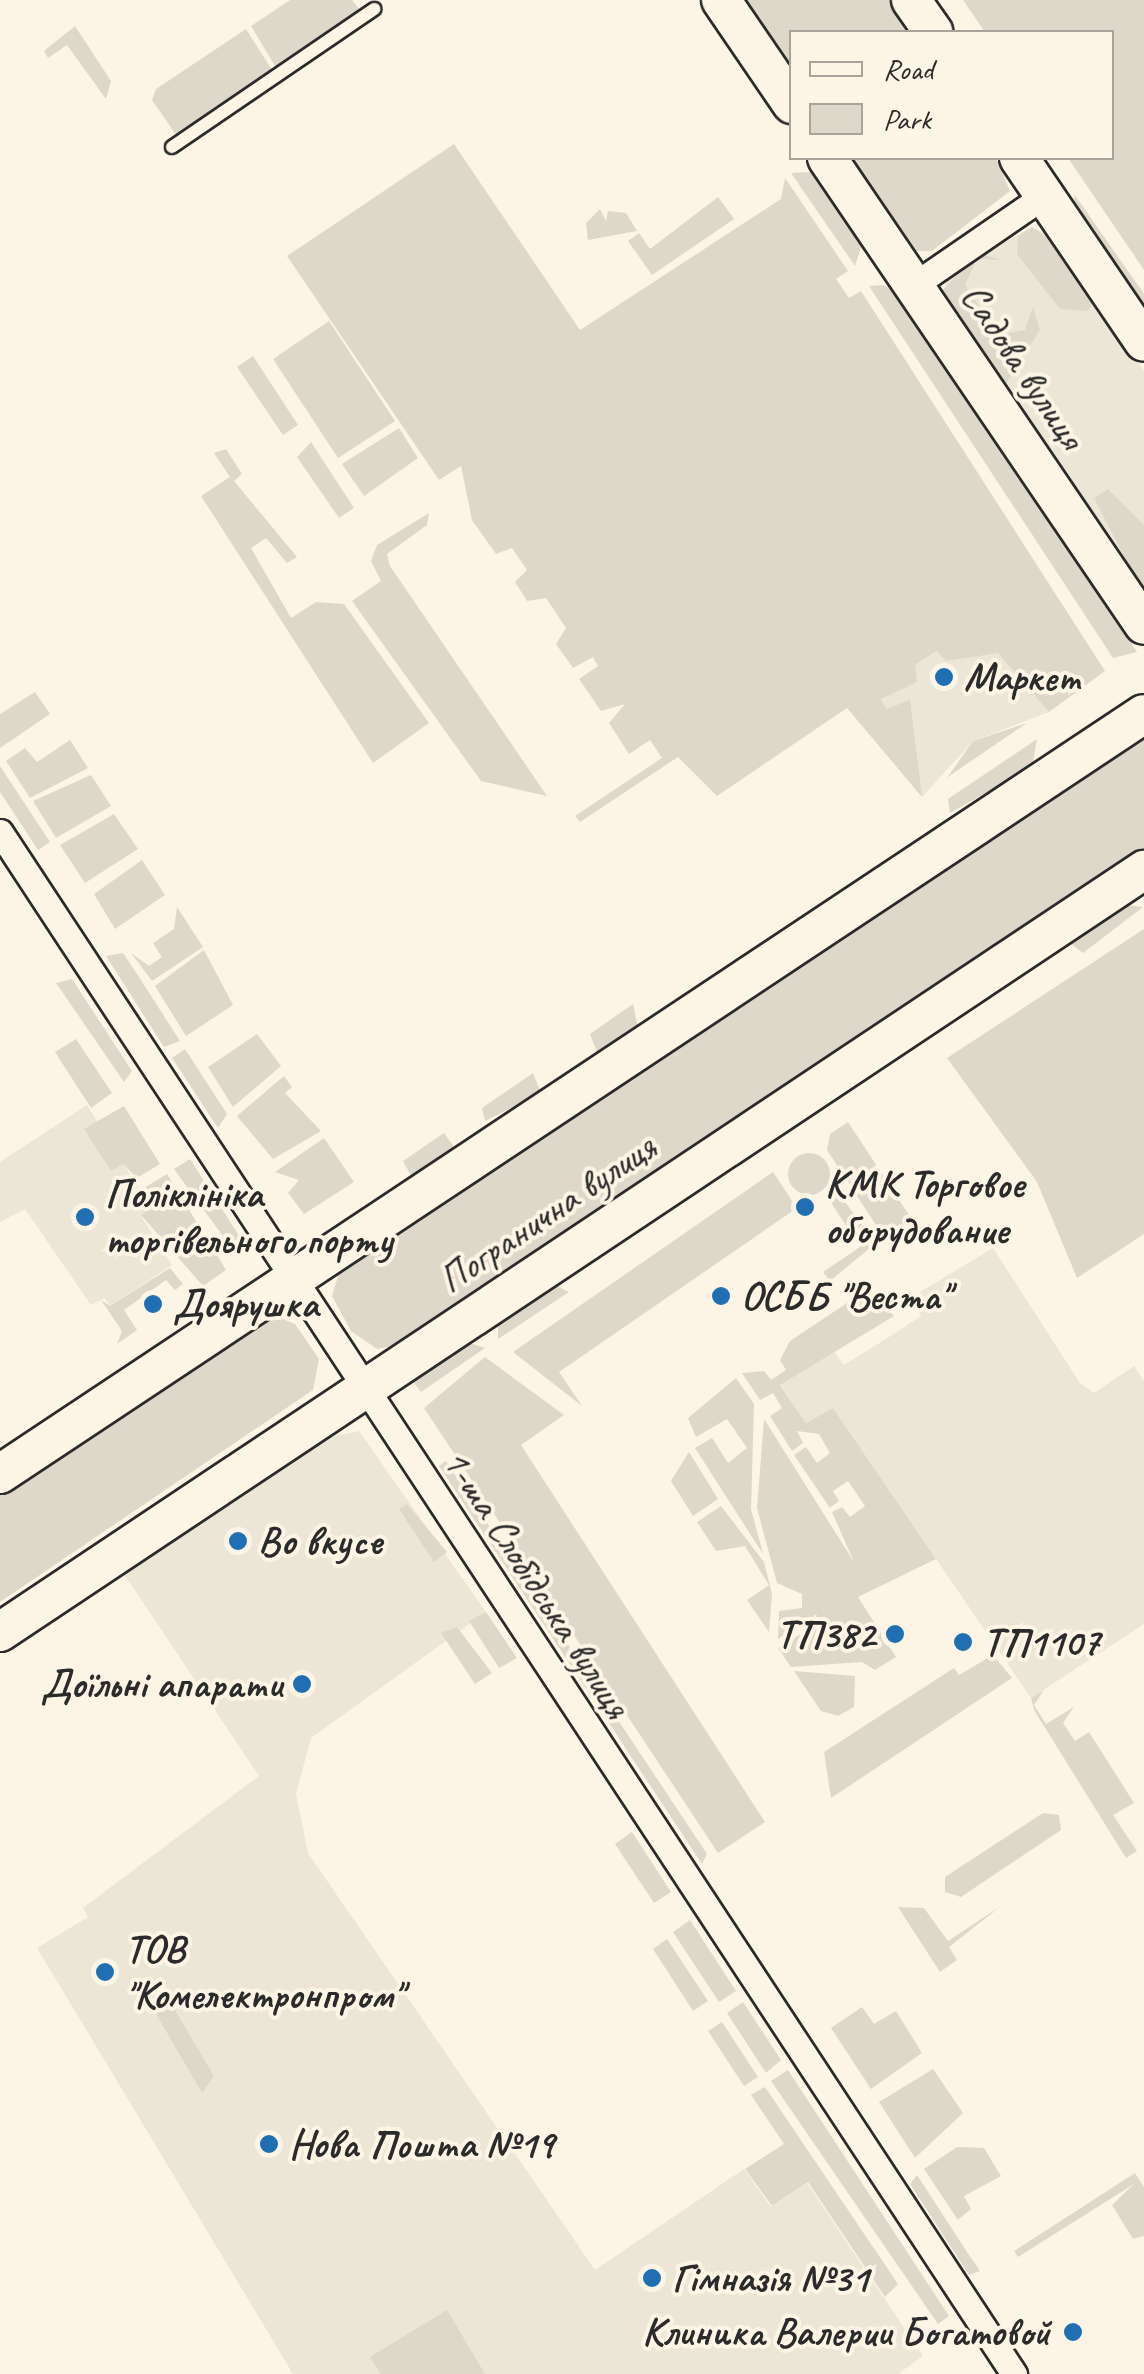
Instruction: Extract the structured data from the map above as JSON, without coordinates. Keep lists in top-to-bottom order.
{
  "streets": {
    "main road": ["Садова вулиця", "Погранична вулиця"],
    "street": ["1-ша Слобідська вулиця"]
  },
  "crossings": [
    ["Погранична вулиця", "1-ша Слобідська вулиця"]
  ],
  "places": [
    "Маркет",
    "КМК Торговое оборудование",
    "Поліклініка торгівельного порту",
    "ОСББ \"Веста\"",
    "Доярушка",
    "Во вкусе",
    "ТП382",
    "ТП1107",
    "Доїльні апарати",
    "ТОВ \"Комелектронпром\"",
    "Нова Пошта №19",
    "Гімназія №31",
    "Клиника Валерии Богатовой"
  ],
  "legend": ["Road", "Park"]
}
